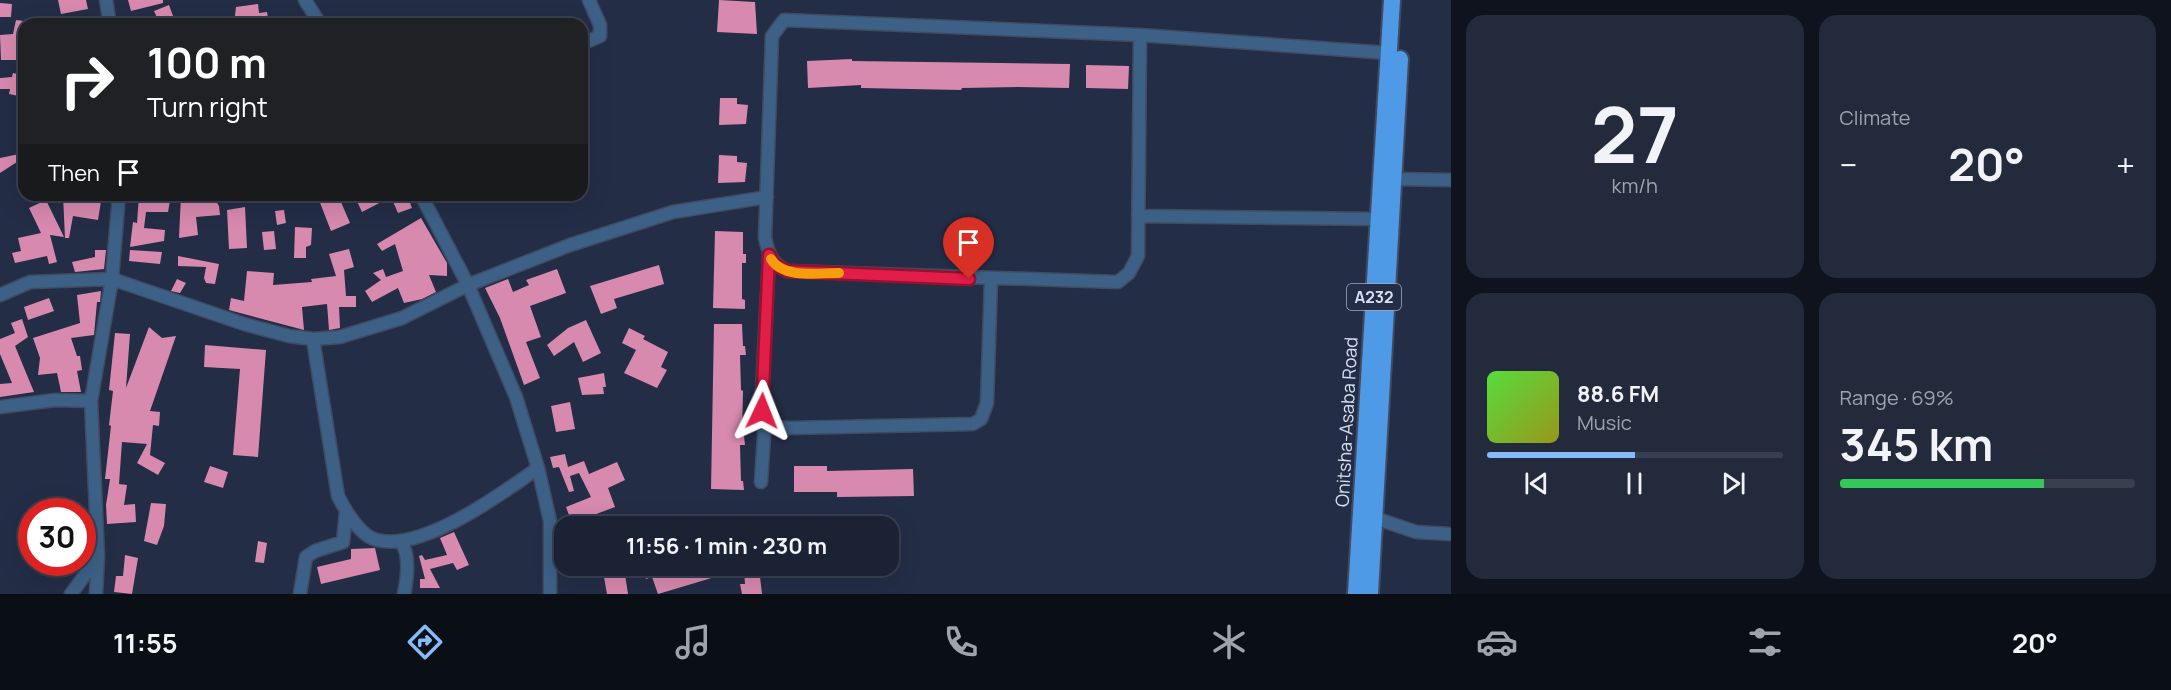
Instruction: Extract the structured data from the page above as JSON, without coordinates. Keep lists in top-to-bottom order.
{
  "streets": {
    "highway": ["A232", "Onitsha-Asaba Road"]
  },
  "crossings": [
    ["A232", "Onitsha-Asaba Road"]
  ],
  "page": {
    "tile": [
      ["27", "km/h"],
      "Climate",
      ["Range · 69%", "345 km"]
    ],
    "turn": ["100 m", "Turn right"],
    "heat": ["−", "20°", "+"],
    "then": "Then",
    "song": ["88.6 FM", "Music"],
    "limit": "30",
    "trip": "11:56 · 1 min · 230 m",
    "tabs": ["11:55", "20°"]
  }
}
